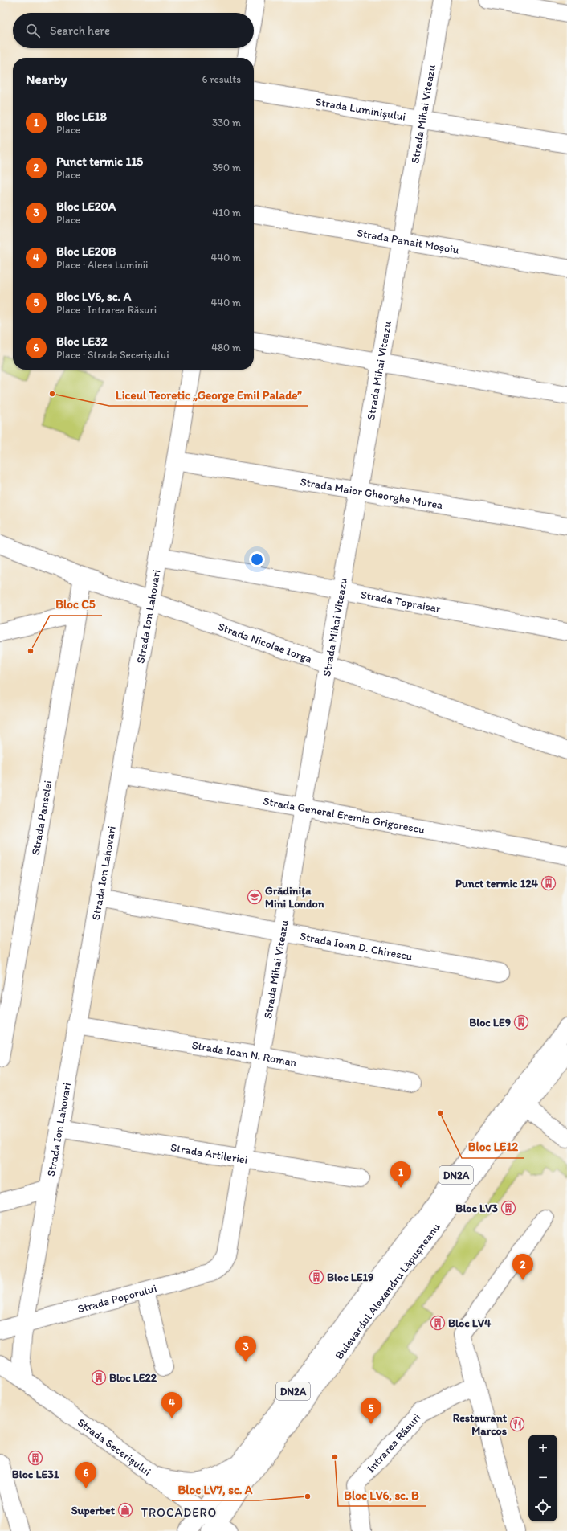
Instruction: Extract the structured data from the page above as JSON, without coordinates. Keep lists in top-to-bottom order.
{
  "streets": {
    "street": [
      "Strada Luminișului",
      "Strada Mihai Viteazu",
      "Strada Panait Moșoiu",
      "Strada Maior Gheorghe Murea",
      "Strada Topraisar",
      "Strada Ion Lahovari",
      "Strada Nicolae Iorga",
      "Strada General Eremia Grigorescu",
      "Strada Panselei",
      "Strada Ioan D. Chirescu",
      "Strada Ioan N. Roman",
      "Strada Artileriei",
      "DN2A",
      "Bulevardul Alexandru Lăpușneanu",
      "Strada Poporului",
      "Intrarea Răsuri",
      "Strada Secerișului"
    ]
  },
  "crossings": [
    ["Strada Luminișului", "Strada Mihai Viteazu"],
    ["Strada Mihai Viteazu", "Strada Panait Moșoiu"],
    ["Strada Mihai Viteazu", "Strada Maior Gheorghe Murea"],
    ["Strada Mihai Viteazu", "Strada Topraisar"],
    ["Strada Mihai Viteazu", "Strada Nicolae Iorga"],
    ["Strada Mihai Viteazu", "Strada General Eremia Grigorescu"],
    ["Strada Mihai Viteazu", "Strada Ioan D. Chirescu"],
    ["Strada Mihai Viteazu", "Strada Ioan N. Roman"],
    ["Strada Mihai Viteazu", "Strada Artileriei"],
    ["Strada Mihai Viteazu", "Strada Poporului"],
    ["Strada Maior Gheorghe Murea", "Strada Ion Lahovari"],
    ["Strada Topraisar", "Strada Ion Lahovari"],
    ["Strada Ion Lahovari", "Strada Nicolae Iorga"],
    ["Strada Ion Lahovari", "Strada General Eremia Grigorescu"],
    ["Strada Ion Lahovari", "Strada Ioan D. Chirescu"],
    ["Strada Ion Lahovari", "Strada Ioan N. Roman"],
    ["Strada Ion Lahovari", "Strada Artileriei"],
    ["Strada Ion Lahovari", "Strada Poporului"],
    ["Strada Ion Lahovari", "Strada Secerișului"],
    ["Strada Nicolae Iorga", "Strada Panselei"],
    ["Bulevardul Alexandru Lăpușneanu", "Strada Secerișului"]
  ],
  "districts": ["TROCADERO"],
  "places": {
    "other": [
      "Liceul Teoretic „George Emil Palade”",
      "Bloc C5",
      "Bloc LE12",
      "Bloc LV6, sc. B",
      "Bloc LV7, sc. A"
    ],
    "building": [
      "Punct termic 124",
      "Bloc LE9",
      "Bloc LV3",
      "Bloc LE19",
      "Bloc LV4",
      "Bloc LE22",
      "Bloc LE31"
    ],
    "school or university": ["Grădinița Mini London"],
    "restaurant": ["Restaurant Marcos"],
    "shop": ["Superbet"]
  },
  "page": {
    "search": "Search here",
    "heading": ["Nearby", "6 results"],
    "list": [
      {
        "mark": "1",
        "name": "Bloc LE18",
        "note": "Place",
        "value": "330 m"
      },
      {
        "mark": "2",
        "name": "Punct termic 115",
        "note": "Place",
        "value": "390 m"
      },
      {
        "mark": "3",
        "name": "Bloc LE20A",
        "note": "Place",
        "value": "410 m"
      },
      {
        "mark": "4",
        "name": "Bloc LE20B",
        "note": "Place · Aleea Luminii",
        "value": "440 m"
      },
      {
        "mark": "5",
        "name": "Bloc LV6, sc. A",
        "note": "Place · Intrarea Răsuri",
        "value": "440 m"
      },
      {
        "mark": "6",
        "name": "Bloc LE32",
        "note": "Place · Strada Secerișului",
        "value": "480 m"
      }
    ],
    "pins": [
      "1",
      "2",
      "3",
      "4",
      "5",
      "6"
    ],
    "map_buttons": ["+", "−"]
  }
}
